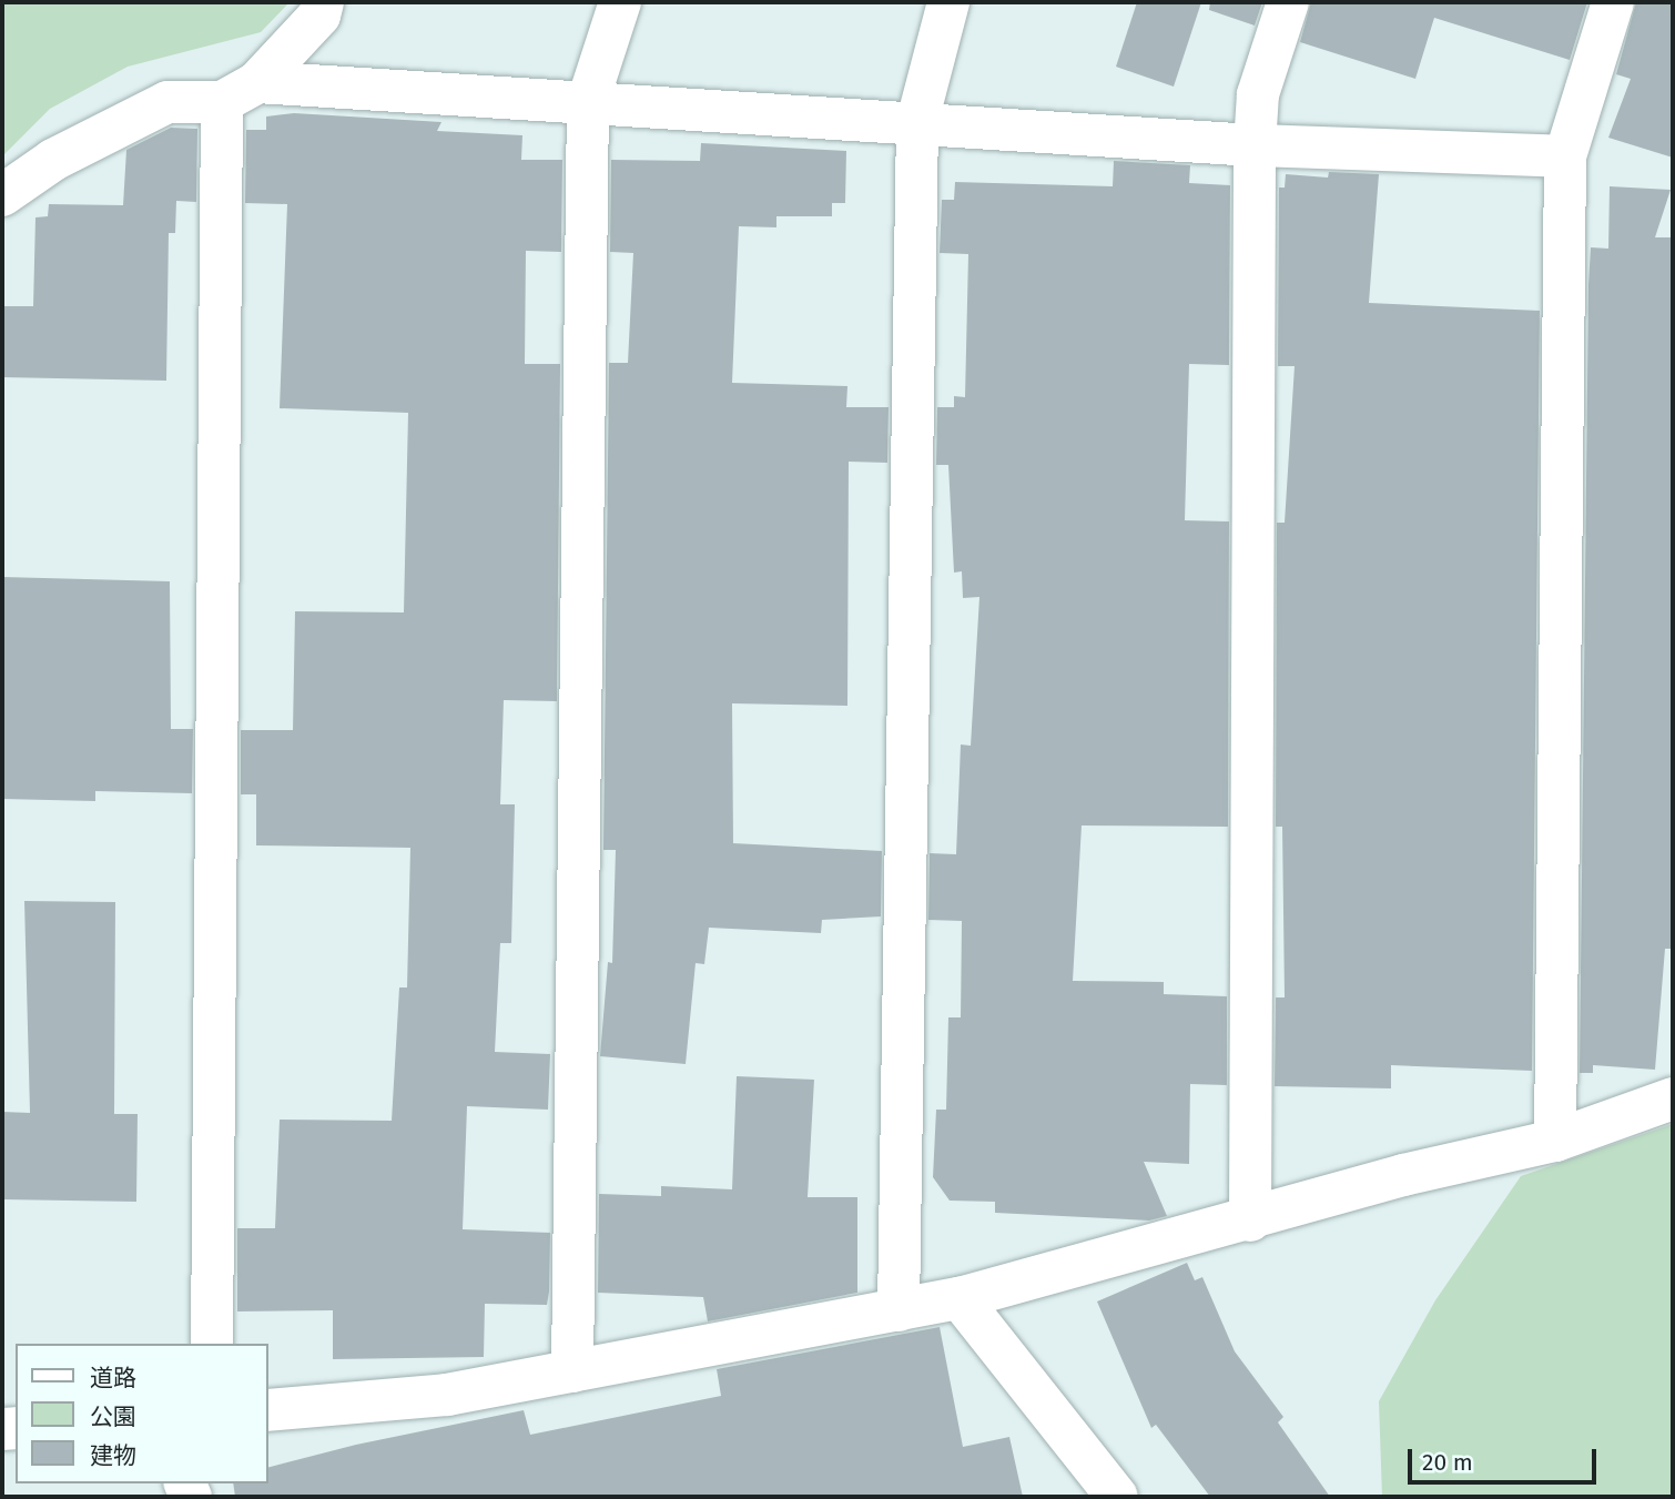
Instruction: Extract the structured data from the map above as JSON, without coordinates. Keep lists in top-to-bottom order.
{
  "legend": ["道路", "公園", "建物"],
  "scale_bar": "20 m"
}
